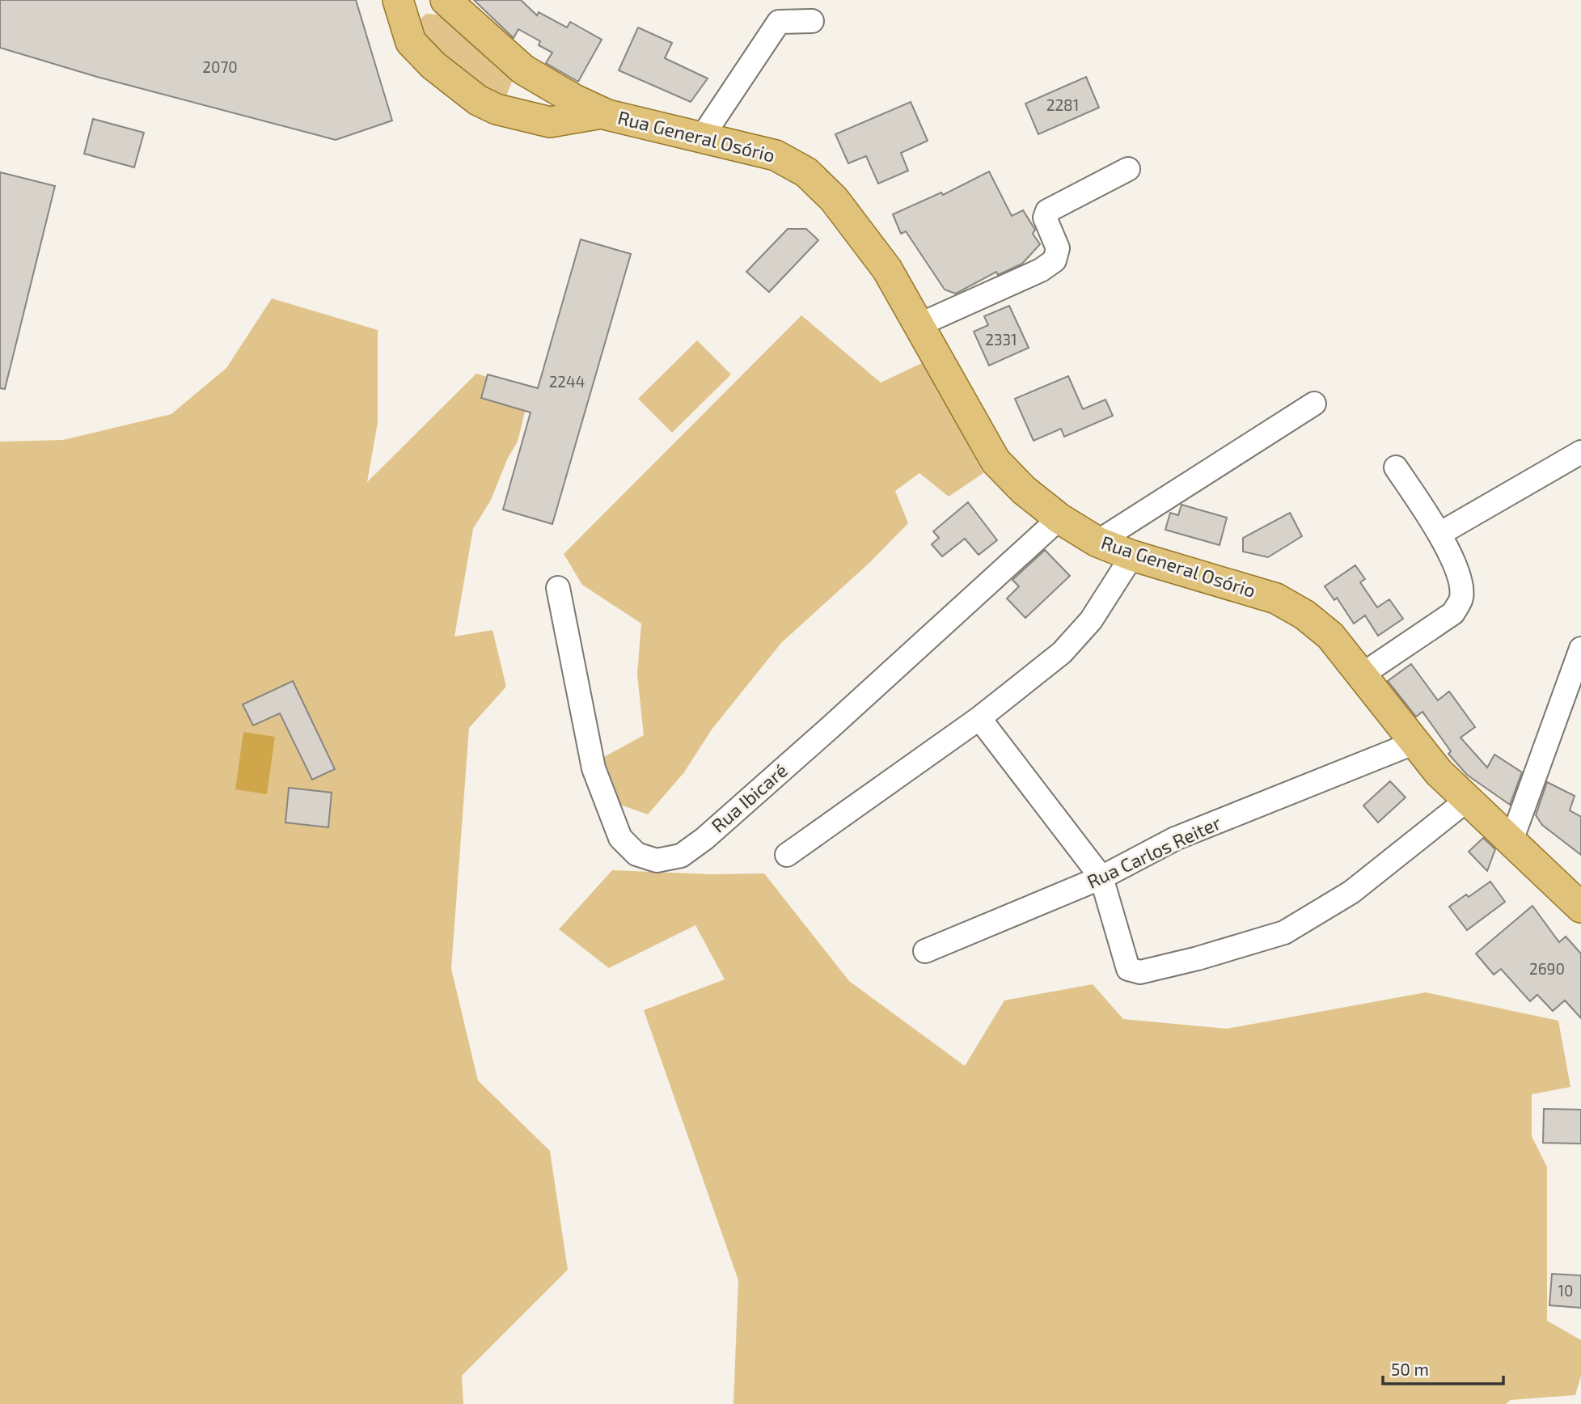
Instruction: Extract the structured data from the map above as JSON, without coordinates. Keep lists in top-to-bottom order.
{
  "streets": {
    "main road": ["Rua General Osório"],
    "street": ["Rua Ibicaré", "Rua Carlos Reiter"]
  },
  "crossings": [
    ["Rua General Osório", "Rua Ibicaré"],
    ["Rua General Osório", "Rua Carlos Reiter"]
  ],
  "house_numbers": [
    "2070",
    "2281",
    "2331",
    "2244",
    "2690",
    "10"
  ],
  "scale_bar": "50 m"
}
